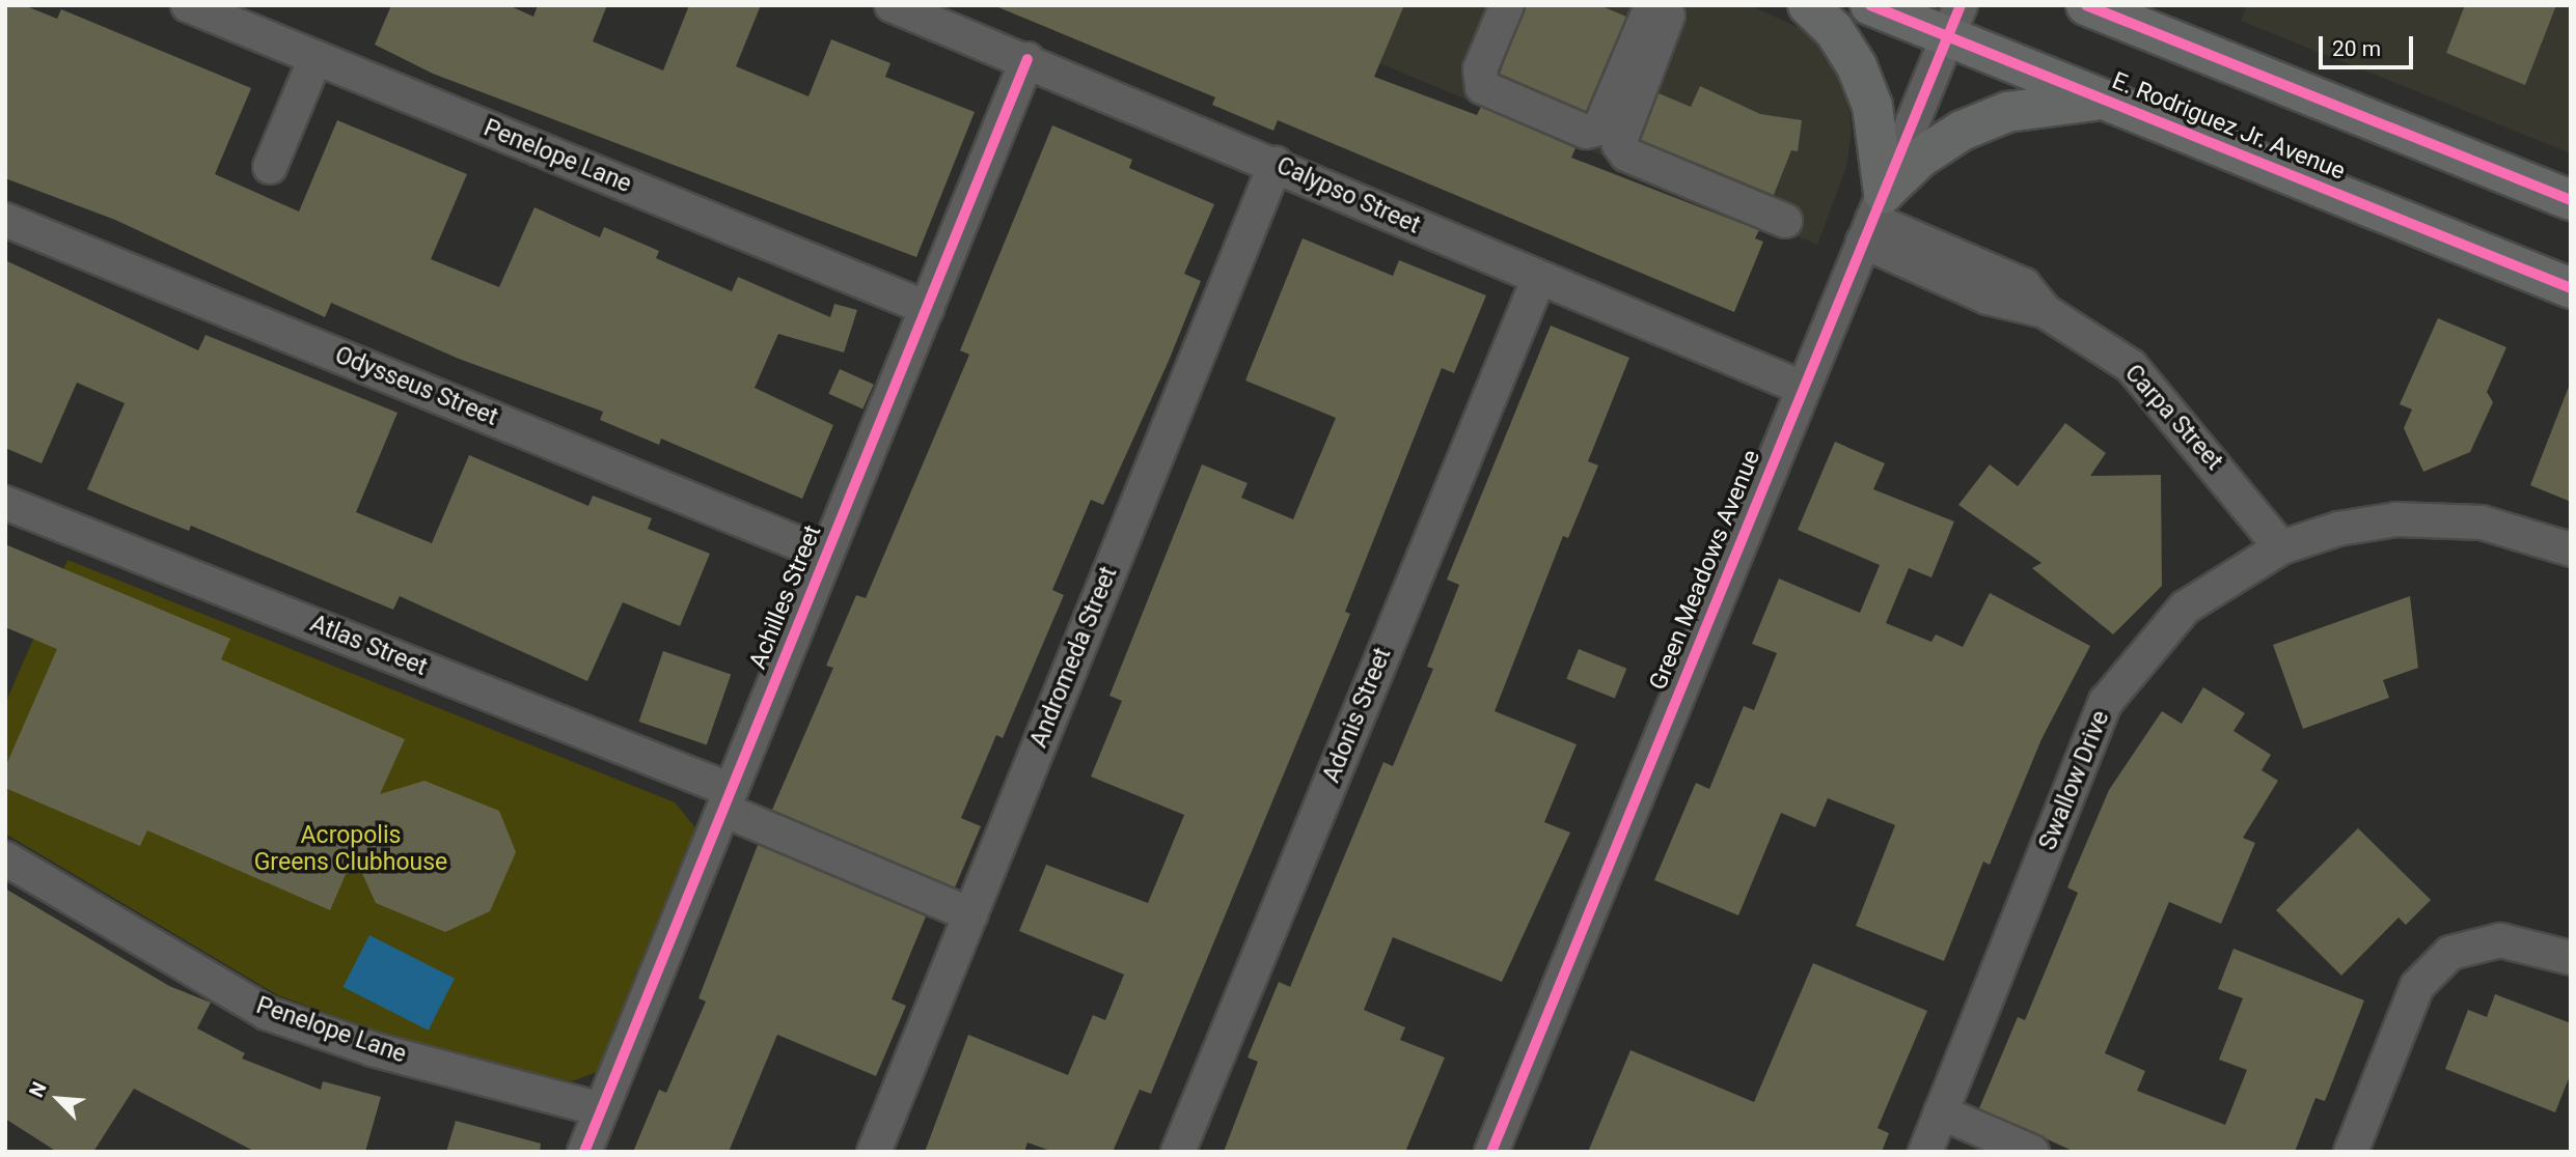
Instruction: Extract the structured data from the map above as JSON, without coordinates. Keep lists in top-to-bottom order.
{
  "streets": {
    "main road": ["E. Rodriguez Jr. Avenue"],
    "street": [
      "Penelope Lane",
      "Calypso Street",
      "Odysseus Street",
      "Carpa Street",
      "Green Meadows Avenue",
      "Achilles Street",
      "Atlas Street",
      "Andromeda Street",
      "Adonis Street",
      "Swallow Drive"
    ]
  },
  "crossings": [
    ["E. Rodriguez Jr. Avenue", "Green Meadows Avenue"],
    ["Penelope Lane", "Achilles Street"],
    ["Calypso Street", "Green Meadows Avenue"],
    ["Calypso Street", "Achilles Street"],
    ["Calypso Street", "Andromeda Street"],
    ["Calypso Street", "Adonis Street"],
    ["Odysseus Street", "Achilles Street"],
    ["Carpa Street", "Green Meadows Avenue"],
    ["Carpa Street", "Swallow Drive"],
    ["Achilles Street", "Atlas Street"],
    ["Atlas Street", "Andromeda Street"]
  ],
  "parks": ["Acropolis Greens Clubhouse"],
  "scale_bar": "20 m",
  "north": "top left"
}
